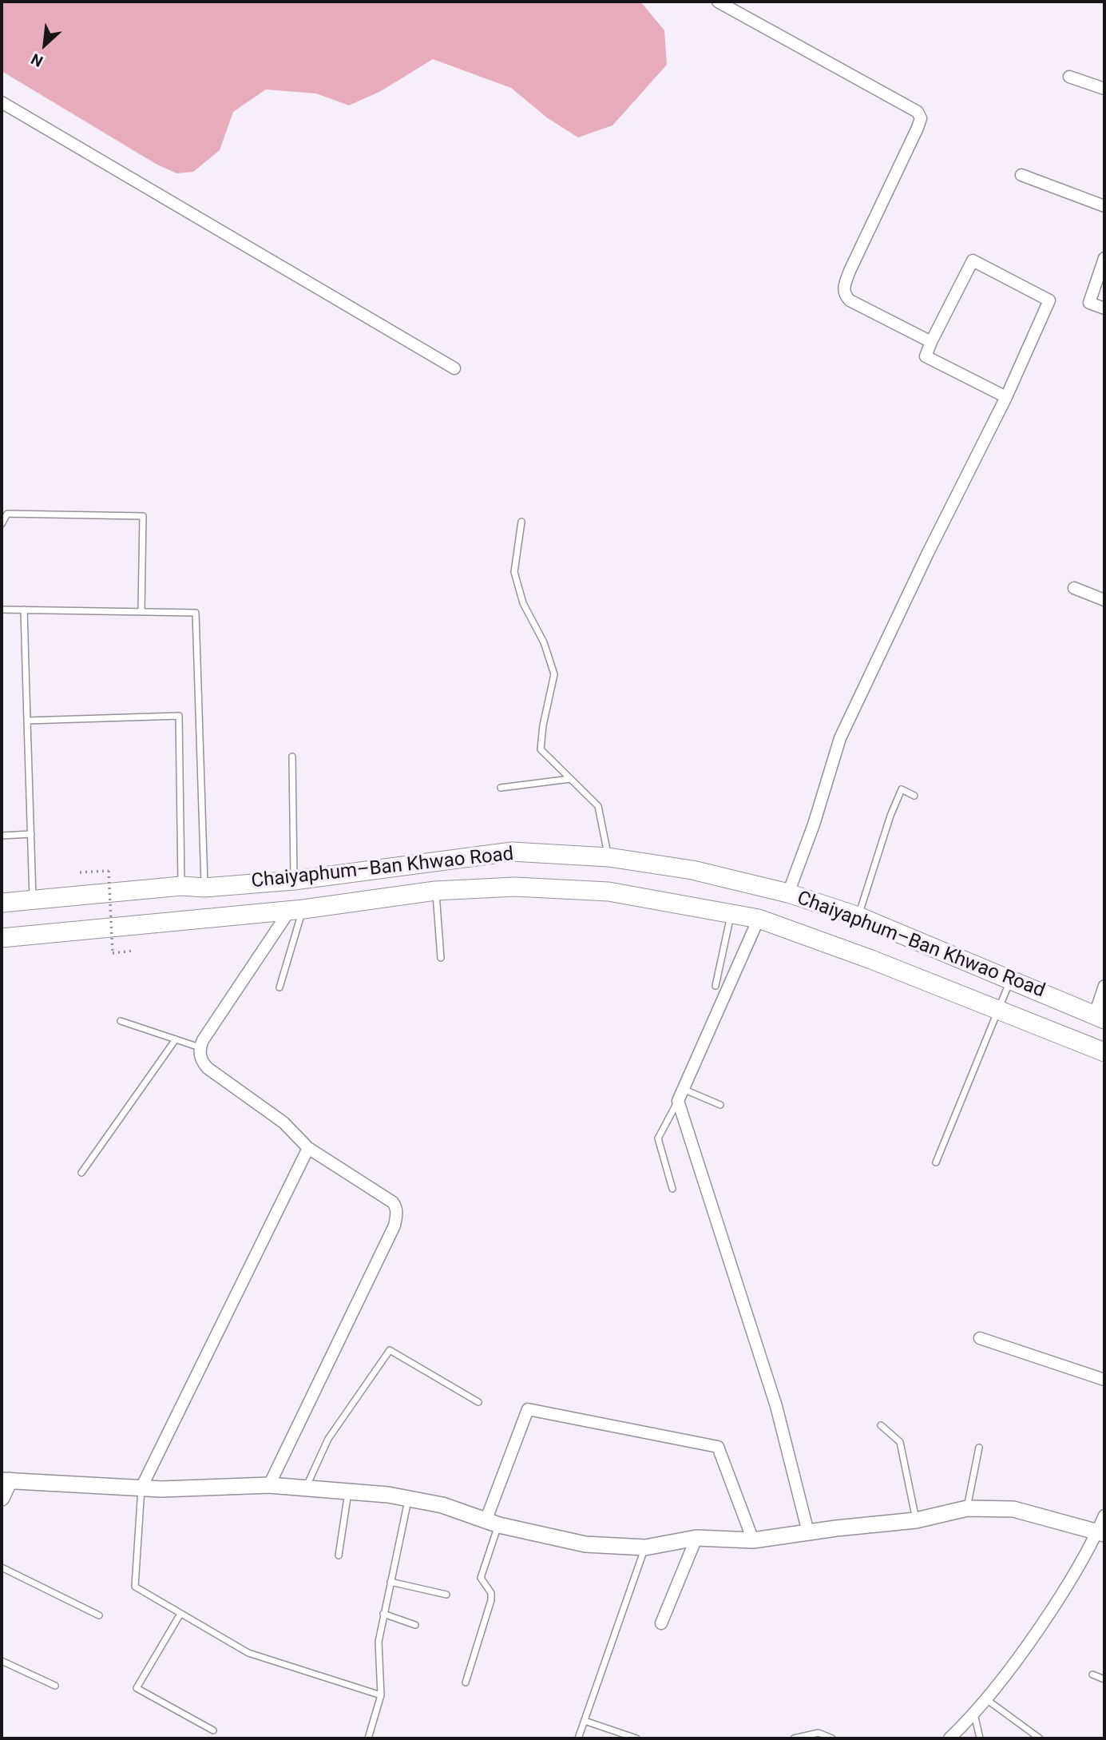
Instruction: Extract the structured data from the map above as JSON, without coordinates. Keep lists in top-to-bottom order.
{
  "streets": {
    "main road": ["Chaiyaphum–Ban Khwao Road"]
  },
  "north": "bottom left"
}
